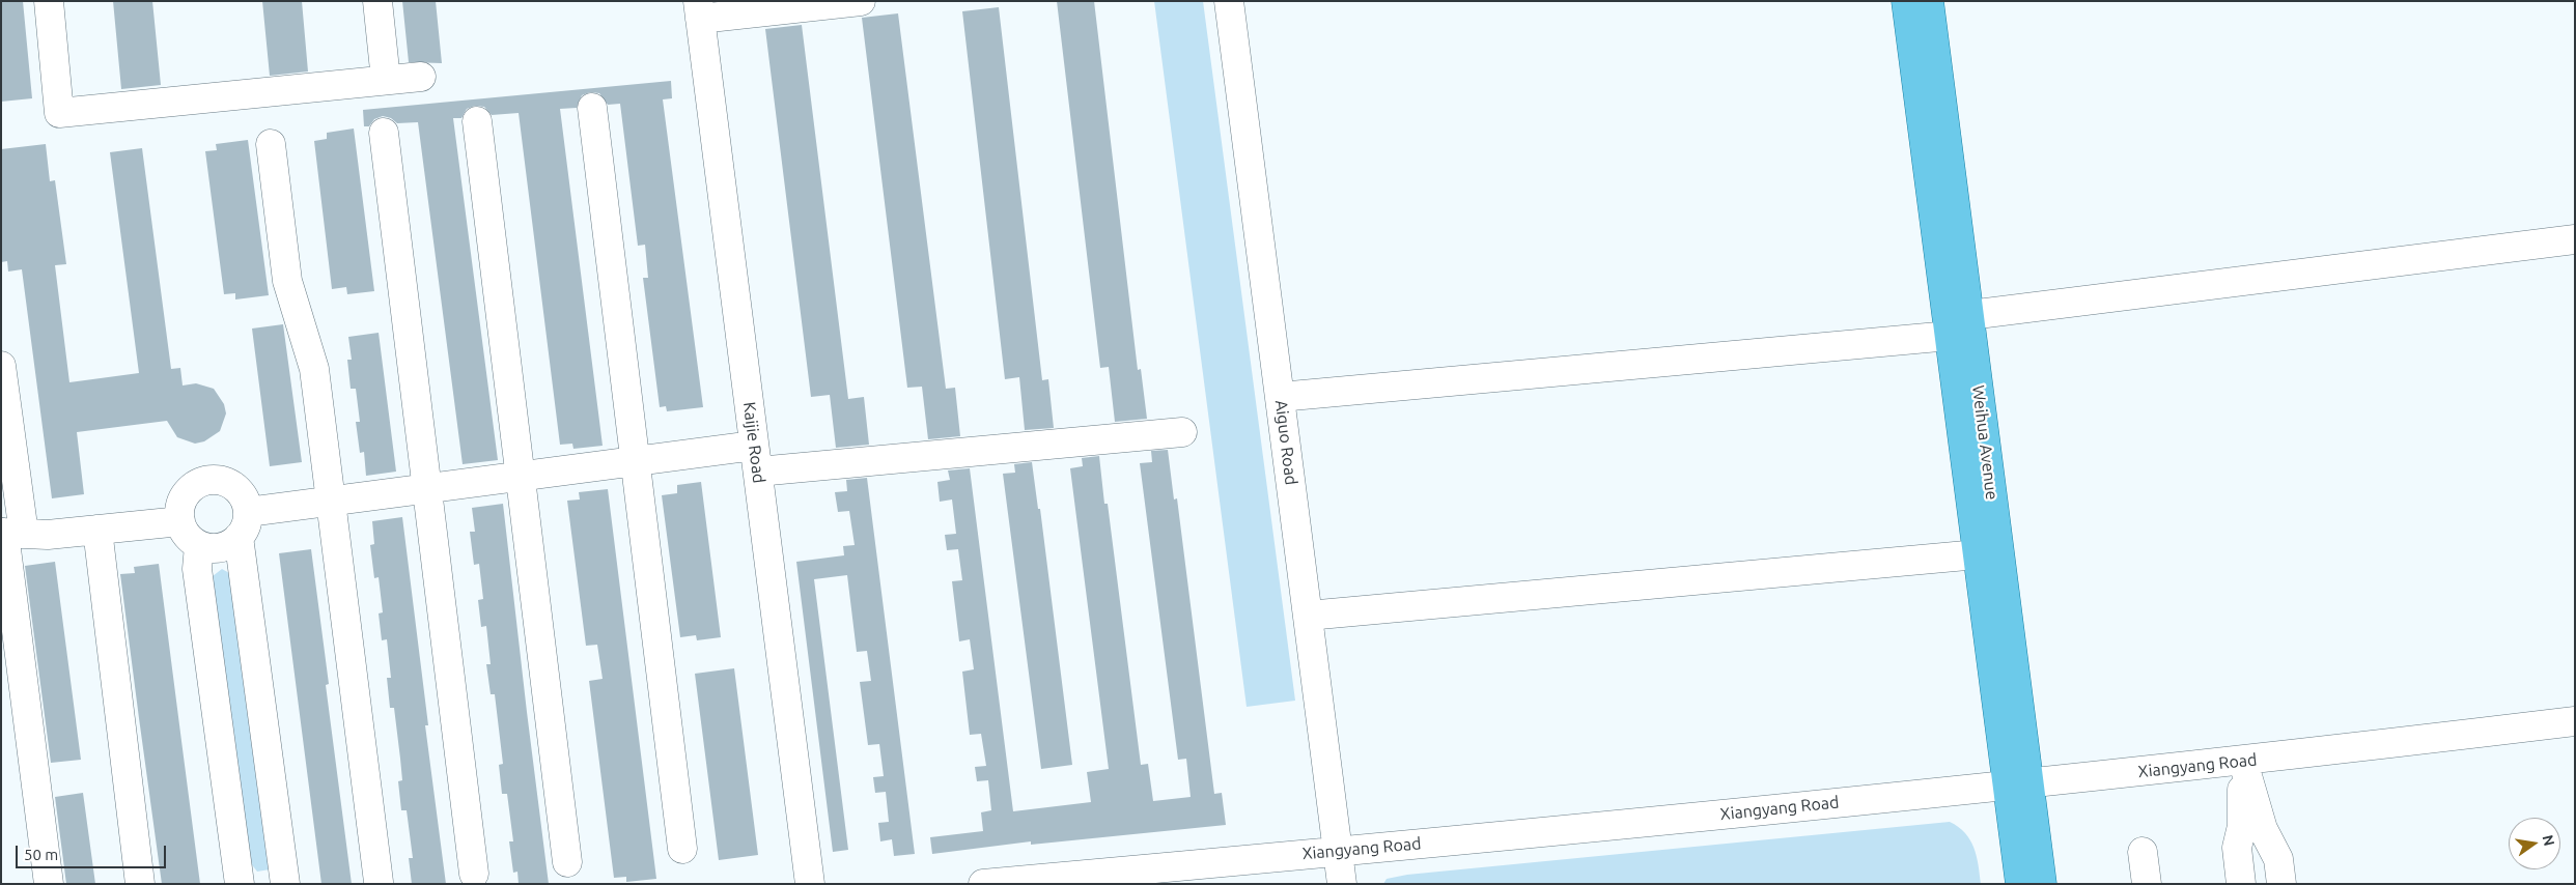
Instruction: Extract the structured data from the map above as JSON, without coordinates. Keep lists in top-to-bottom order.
{
  "streets": {
    "main road": ["Weihua Avenue"],
    "street": ["Kaijie Road", "Aiguo Road", "Xiangyang Road"]
  },
  "crossings": [
    ["Aiguo Road", "Xiangyang Road"],
    ["Weihua Avenue", "Xiangyang Road"]
  ],
  "scale_bar": "50 m",
  "north": "right"
}
